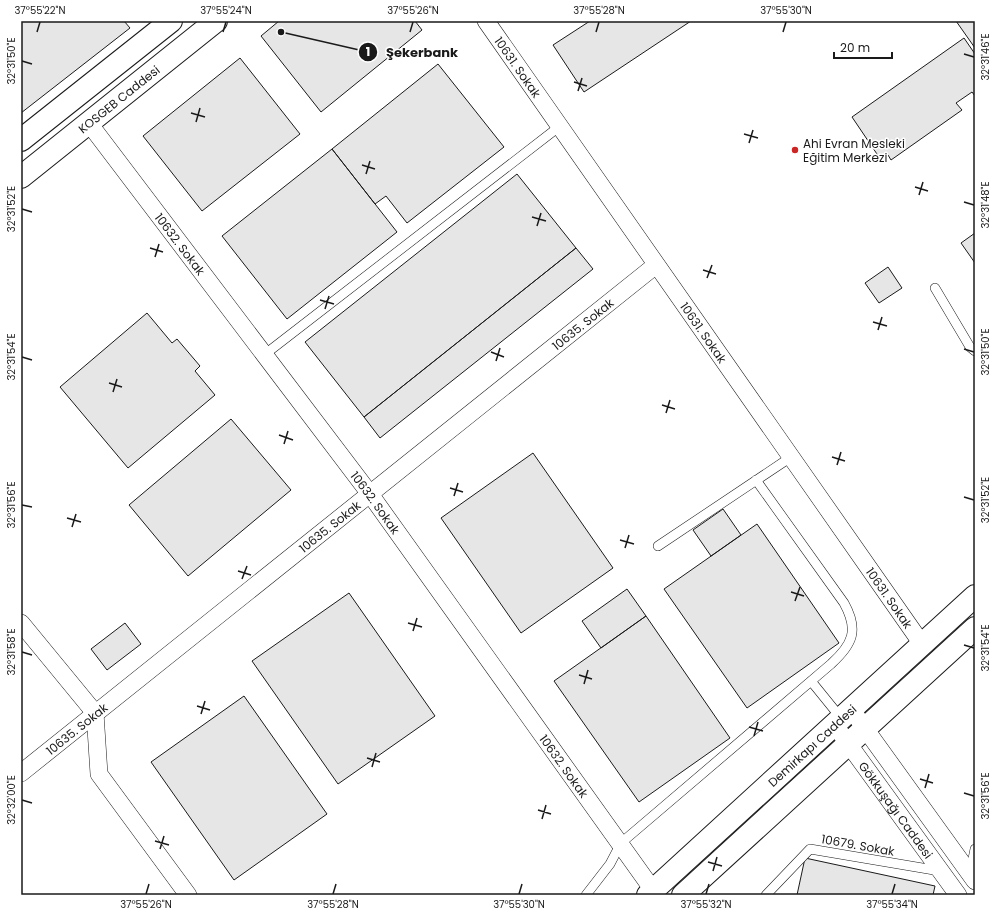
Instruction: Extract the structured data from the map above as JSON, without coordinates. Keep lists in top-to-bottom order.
{
  "streets": {
    "street": [
      "10631. Sokak",
      "KOSGEB Caddesi",
      "10632. Sokak",
      "10635. Sokak",
      "Demirkapı Caddesi",
      "Gökkuşağı Caddesi"
    ],
    "lane": ["10679. Sokak"]
  },
  "crossings": [
    ["10631. Sokak", "10635. Sokak"],
    ["10631. Sokak", "Demirkapı Caddesi"],
    ["KOSGEB Caddesi", "10632. Sokak"],
    ["10632. Sokak", "10635. Sokak"],
    ["10632. Sokak", "Demirkapı Caddesi"],
    ["Demirkapı Caddesi", "Gökkuşağı Caddesi"],
    ["Gökkuşağı Caddesi", "10679. Sokak"]
  ],
  "places": ["Şekerbank", "Ahi Evran Mesleki Eğitim Merkezi"],
  "scale_bar": "20 m",
  "coordinates": [
    "37°55'22\"N",
    "37°55'24\"N",
    "37°55'26\"N",
    "37°55'28\"N",
    "37°55'30\"N",
    "32°31'46\"E",
    "32°31'50\"E",
    "32°31'48\"E",
    "32°31'52\"E",
    "32°31'54\"E",
    "32°31'56\"E",
    "32°31'58\"E",
    "32°32'00\"E",
    "37°55'32\"N",
    "37°55'34\"N"
  ]
}
